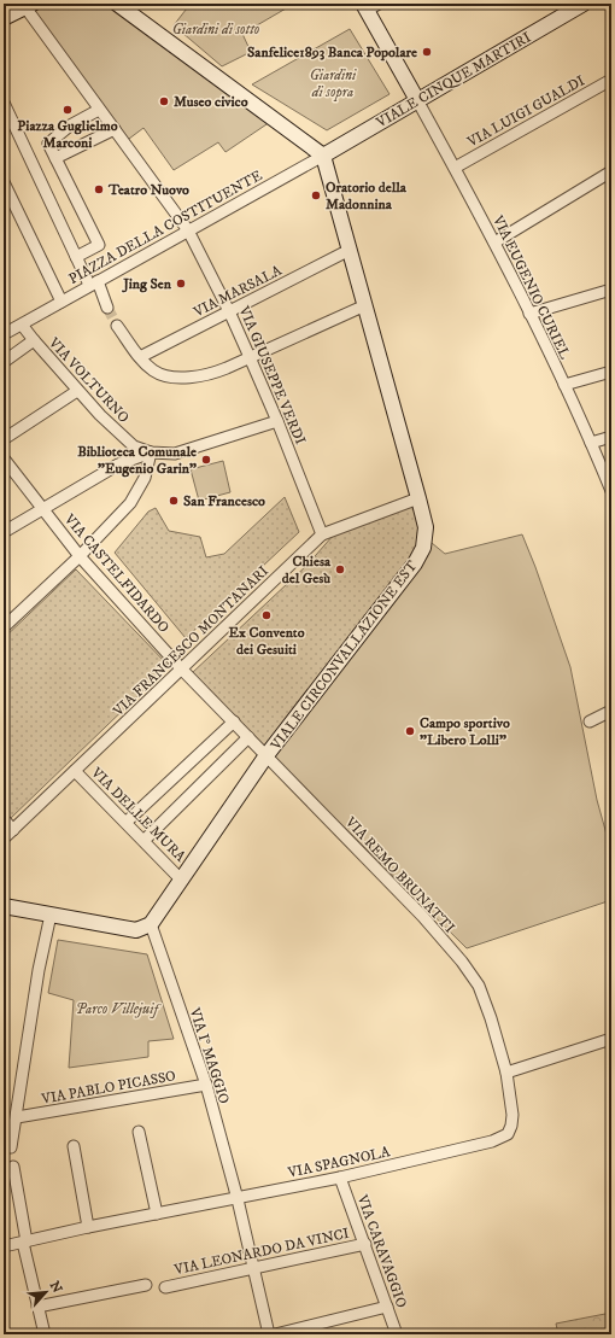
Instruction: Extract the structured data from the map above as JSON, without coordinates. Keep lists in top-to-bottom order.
{
  "streets": {
    "main road": ["VIALE CINQUE MARTIRI", "VIALE CIRCONVALLAZIONE EST"],
    "street": [
      "VIA LUIGI GUALDI",
      "PIAZZA DELLA COSTITUENTE",
      "VIA EUGENIO CURIEL",
      "VIA MARSALA",
      "VIA GIUSEPPE VERDI",
      "VIA VOLTURNO",
      "VIA CASTELFIDARDO",
      "VIA FRANCESCO MONTANARI",
      "VIA DELLE MURA",
      "VIA REMO BRUNATTI",
      "VIA I° MAGGIO",
      "VIA PABLO PICASSO",
      "VIA SPAGNOLA",
      "VIA LEONARDO DA VINCI",
      "VIA CARAVAGGIO"
    ]
  },
  "crossings": [
    ["VIALE CINQUE MARTIRI", "PIAZZA DELLA COSTITUENTE"],
    ["VIALE CINQUE MARTIRI", "VIA EUGENIO CURIEL"],
    ["VIALE CINQUE MARTIRI", "VIALE CIRCONVALLAZIONE EST"],
    ["VIA LUIGI GUALDI", "VIA EUGENIO CURIEL"],
    ["PIAZZA DELLA COSTITUENTE", "VIA GIUSEPPE VERDI"],
    ["PIAZZA DELLA COSTITUENTE", "VIALE CIRCONVALLAZIONE EST"],
    ["VIA MARSALA", "VIA GIUSEPPE VERDI"],
    ["VIA MARSALA", "VIALE CIRCONVALLAZIONE EST"],
    ["VIA GIUSEPPE VERDI", "VIA FRANCESCO MONTANARI"],
    ["VIA CASTELFIDARDO", "VIA FRANCESCO MONTANARI"],
    ["VIA CASTELFIDARDO", "VIA REMO BRUNATTI"],
    ["VIA FRANCESCO MONTANARI", "VIALE CIRCONVALLAZIONE EST"],
    ["VIA FRANCESCO MONTANARI", "VIA DELLE MURA"],
    ["VIALE CIRCONVALLAZIONE EST", "VIA DELLE MURA"],
    ["VIALE CIRCONVALLAZIONE EST", "VIA REMO BRUNATTI"],
    ["VIALE CIRCONVALLAZIONE EST", "VIA I° MAGGIO"],
    ["VIA REMO BRUNATTI", "VIA SPAGNOLA"],
    ["VIA I° MAGGIO", "VIA PABLO PICASSO"],
    ["VIA I° MAGGIO", "VIA SPAGNOLA"],
    ["VIA I° MAGGIO", "VIA LEONARDO DA VINCI"],
    ["VIA SPAGNOLA", "VIA CARAVAGGIO"],
    ["VIA LEONARDO DA VINCI", "VIA CARAVAGGIO"]
  ],
  "parks": ["Giardini di sotto", "Giardini di sopra", "Parco Villejuif"],
  "places": [
    "Sanfelice1893 Banca Popolare",
    "Museo civico",
    "Piazza Guglielmo Marconi",
    "Teatro Nuovo",
    "Oratorio della Madonnina",
    "Jing Sen",
    "Biblioteca Comunale \"Eugenio Garin\"",
    "San Francesco",
    "Chiesa del Gesù",
    "Ex Convento dei Gesuiti",
    "Campo sportivo \"Libero Lolli\""
  ],
  "north": "top right"
}
